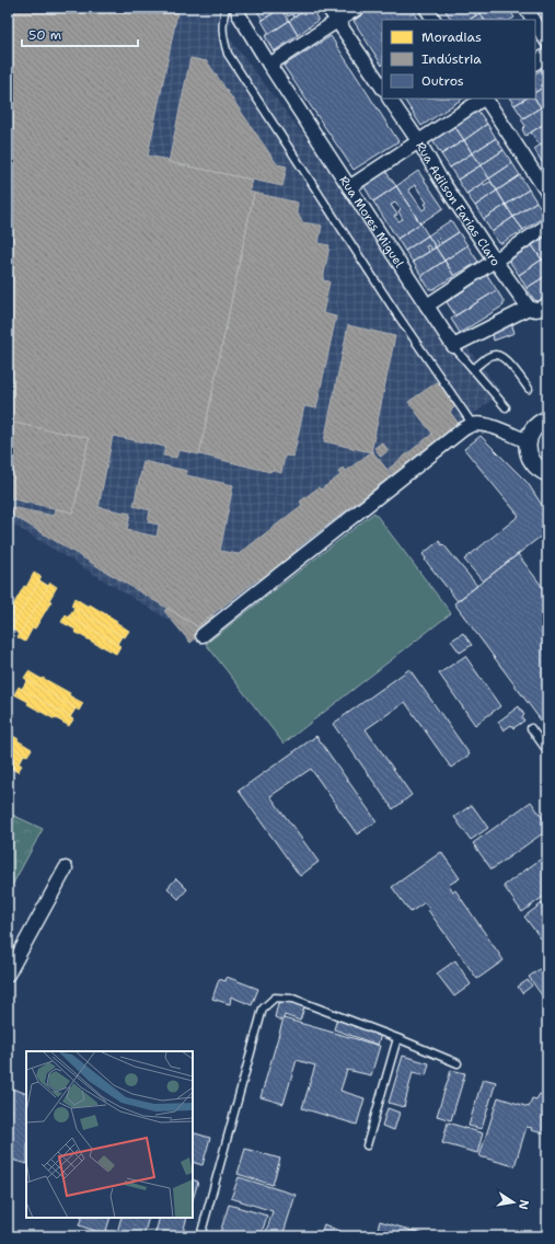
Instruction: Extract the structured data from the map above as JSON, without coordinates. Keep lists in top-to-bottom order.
{
  "streets": {
    "street": ["Rua Adilson Farias Claro", "Rua Mores Miguel"]
  },
  "legend": ["Moradias", "Indústria", "Outros"],
  "scale_bar": "50 m",
  "north": "right"
}
